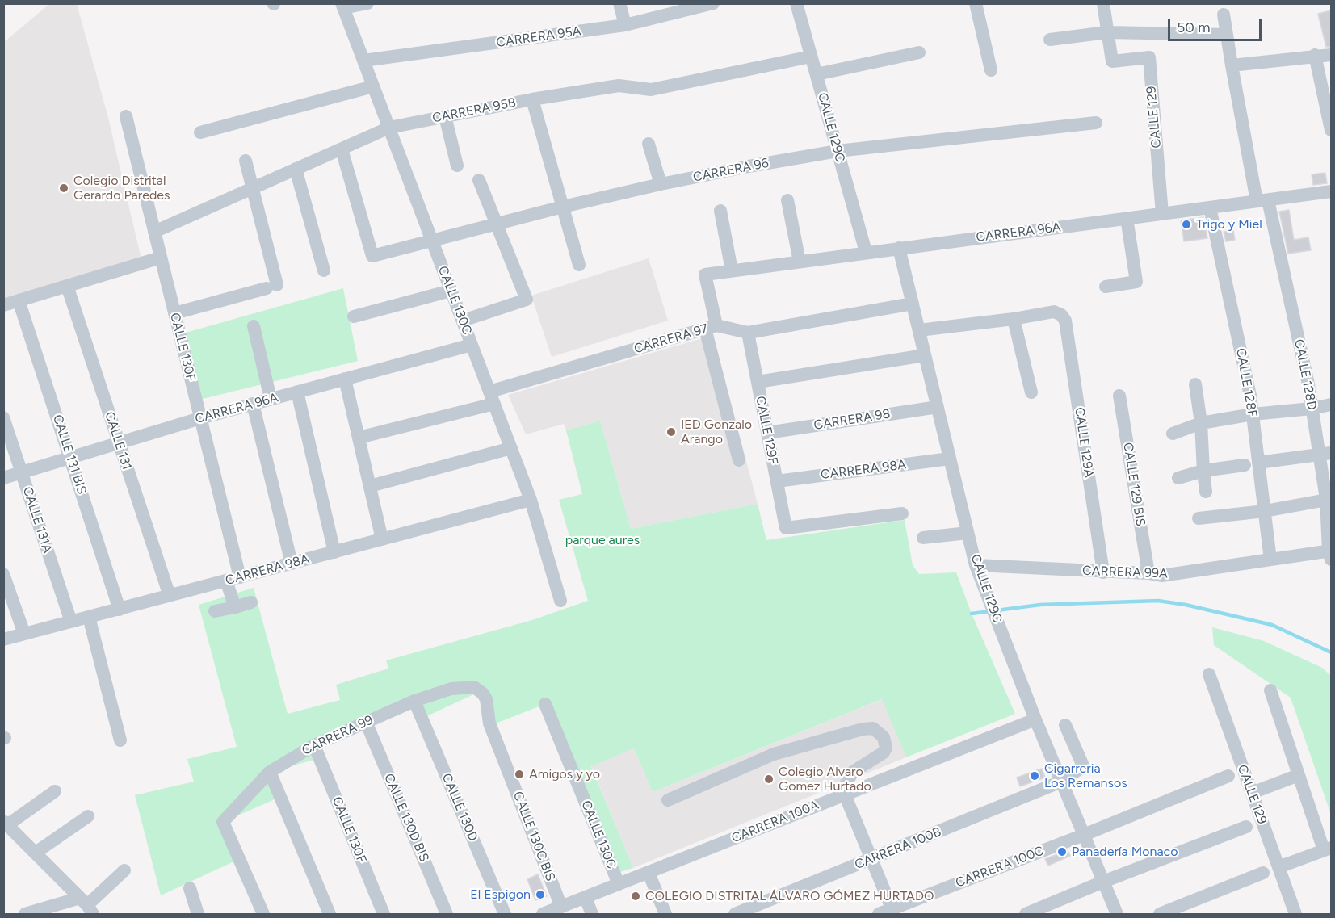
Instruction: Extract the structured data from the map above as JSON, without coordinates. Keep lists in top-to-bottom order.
{
  "streets": {
    "street": [
      "CARRERA 95A",
      "CARRERA 95B",
      "CALLE 129",
      "CALLE 129C",
      "CARRERA 96",
      "CARRERA 96A",
      "CALLE 130C",
      "CARRERA 97",
      "CALLE 130F",
      "CALLE 128D",
      "CALLE 128F",
      "CARRERA 98",
      "CALLE 129F",
      "CALLE 131",
      "CALLE 129A",
      "CALLE 131 BIS",
      "CARRERA 98A",
      "CALLE 129 BIS",
      "CALLE 131A",
      "CARRERA 99A",
      "CARRERA 99",
      "CALLE 130D",
      "CALLE 130D BIS",
      "CARRERA 100A",
      "CALLE 130C BIS",
      "CARRERA 100B",
      "CARRERA 100C"
    ]
  },
  "crossings": [
    ["CARRERA 95A", "CALLE 130C"],
    ["CARRERA 95B", "CALLE 129C"],
    ["CARRERA 95B", "CARRERA 96"],
    ["CARRERA 95B", "CALLE 130C"],
    ["CARRERA 95B", "CALLE 130F"],
    ["CALLE 129", "CARRERA 96A"],
    ["CALLE 129C", "CARRERA 96"],
    ["CALLE 129C", "CARRERA 96A"],
    ["CALLE 129C", "CARRERA 97"],
    ["CALLE 129C", "CARRERA 98"],
    ["CALLE 129C", "CARRERA 98A"],
    ["CALLE 129C", "CARRERA 99A"],
    ["CALLE 129C", "CARRERA 100A"],
    ["CALLE 129C", "CARRERA 100B"],
    ["CALLE 129C", "CARRERA 100C"],
    ["CARRERA 96", "CALLE 130C"],
    ["CARRERA 96A", "CALLE 130C"],
    ["CARRERA 96A", "CARRERA 97"],
    ["CARRERA 96A", "CALLE 130F"],
    ["CARRERA 96A", "CALLE 128D"],
    ["CARRERA 96A", "CALLE 128F"],
    ["CARRERA 96A", "CALLE 131"],
    ["CARRERA 96A", "CALLE 131 BIS"],
    ["CARRERA 96A", "CALLE 131A"],
    ["CALLE 130C", "CARRERA 97"],
    ["CALLE 130C", "CARRERA 98A"],
    ["CALLE 130C", "CARRERA 100A"],
    ["CARRERA 97", "CALLE 129F"],
    ["CALLE 130F", "CARRERA 98A"],
    ["CALLE 130F", "CARRERA 99"],
    ["CALLE 128D", "CARRERA 99A"],
    ["CALLE 128F", "CARRERA 99A"],
    ["CARRERA 98", "CALLE 129F"],
    ["CALLE 129F", "CARRERA 98A"],
    ["CALLE 131", "CARRERA 98A"],
    ["CALLE 129A", "CARRERA 99A"],
    ["CALLE 131 BIS", "CARRERA 98A"],
    ["CARRERA 98A", "CALLE 131A"],
    ["CALLE 129 BIS", "CARRERA 99A"],
    ["CARRERA 99", "CALLE 130D"],
    ["CARRERA 99", "CALLE 130D BIS"],
    ["CARRERA 99", "CALLE 130C BIS"],
    ["CARRERA 100A", "CALLE 130C BIS"]
  ],
  "parks": ["parque aures"],
  "places": [
    "Colegio Distrital Gerardo Paredes",
    "Trigo y Miel",
    "IED Gonzalo Arango",
    "Amigos y yo",
    "Cigarreria Los Remansos",
    "Colegio Alvaro Gomez Hurtado",
    "Panadería Monaco",
    "El Espigon",
    "COLEGIO DISTRITAL ÁLVARO GÓMEZ HURTADO"
  ],
  "scale_bar": "50 m"
}
